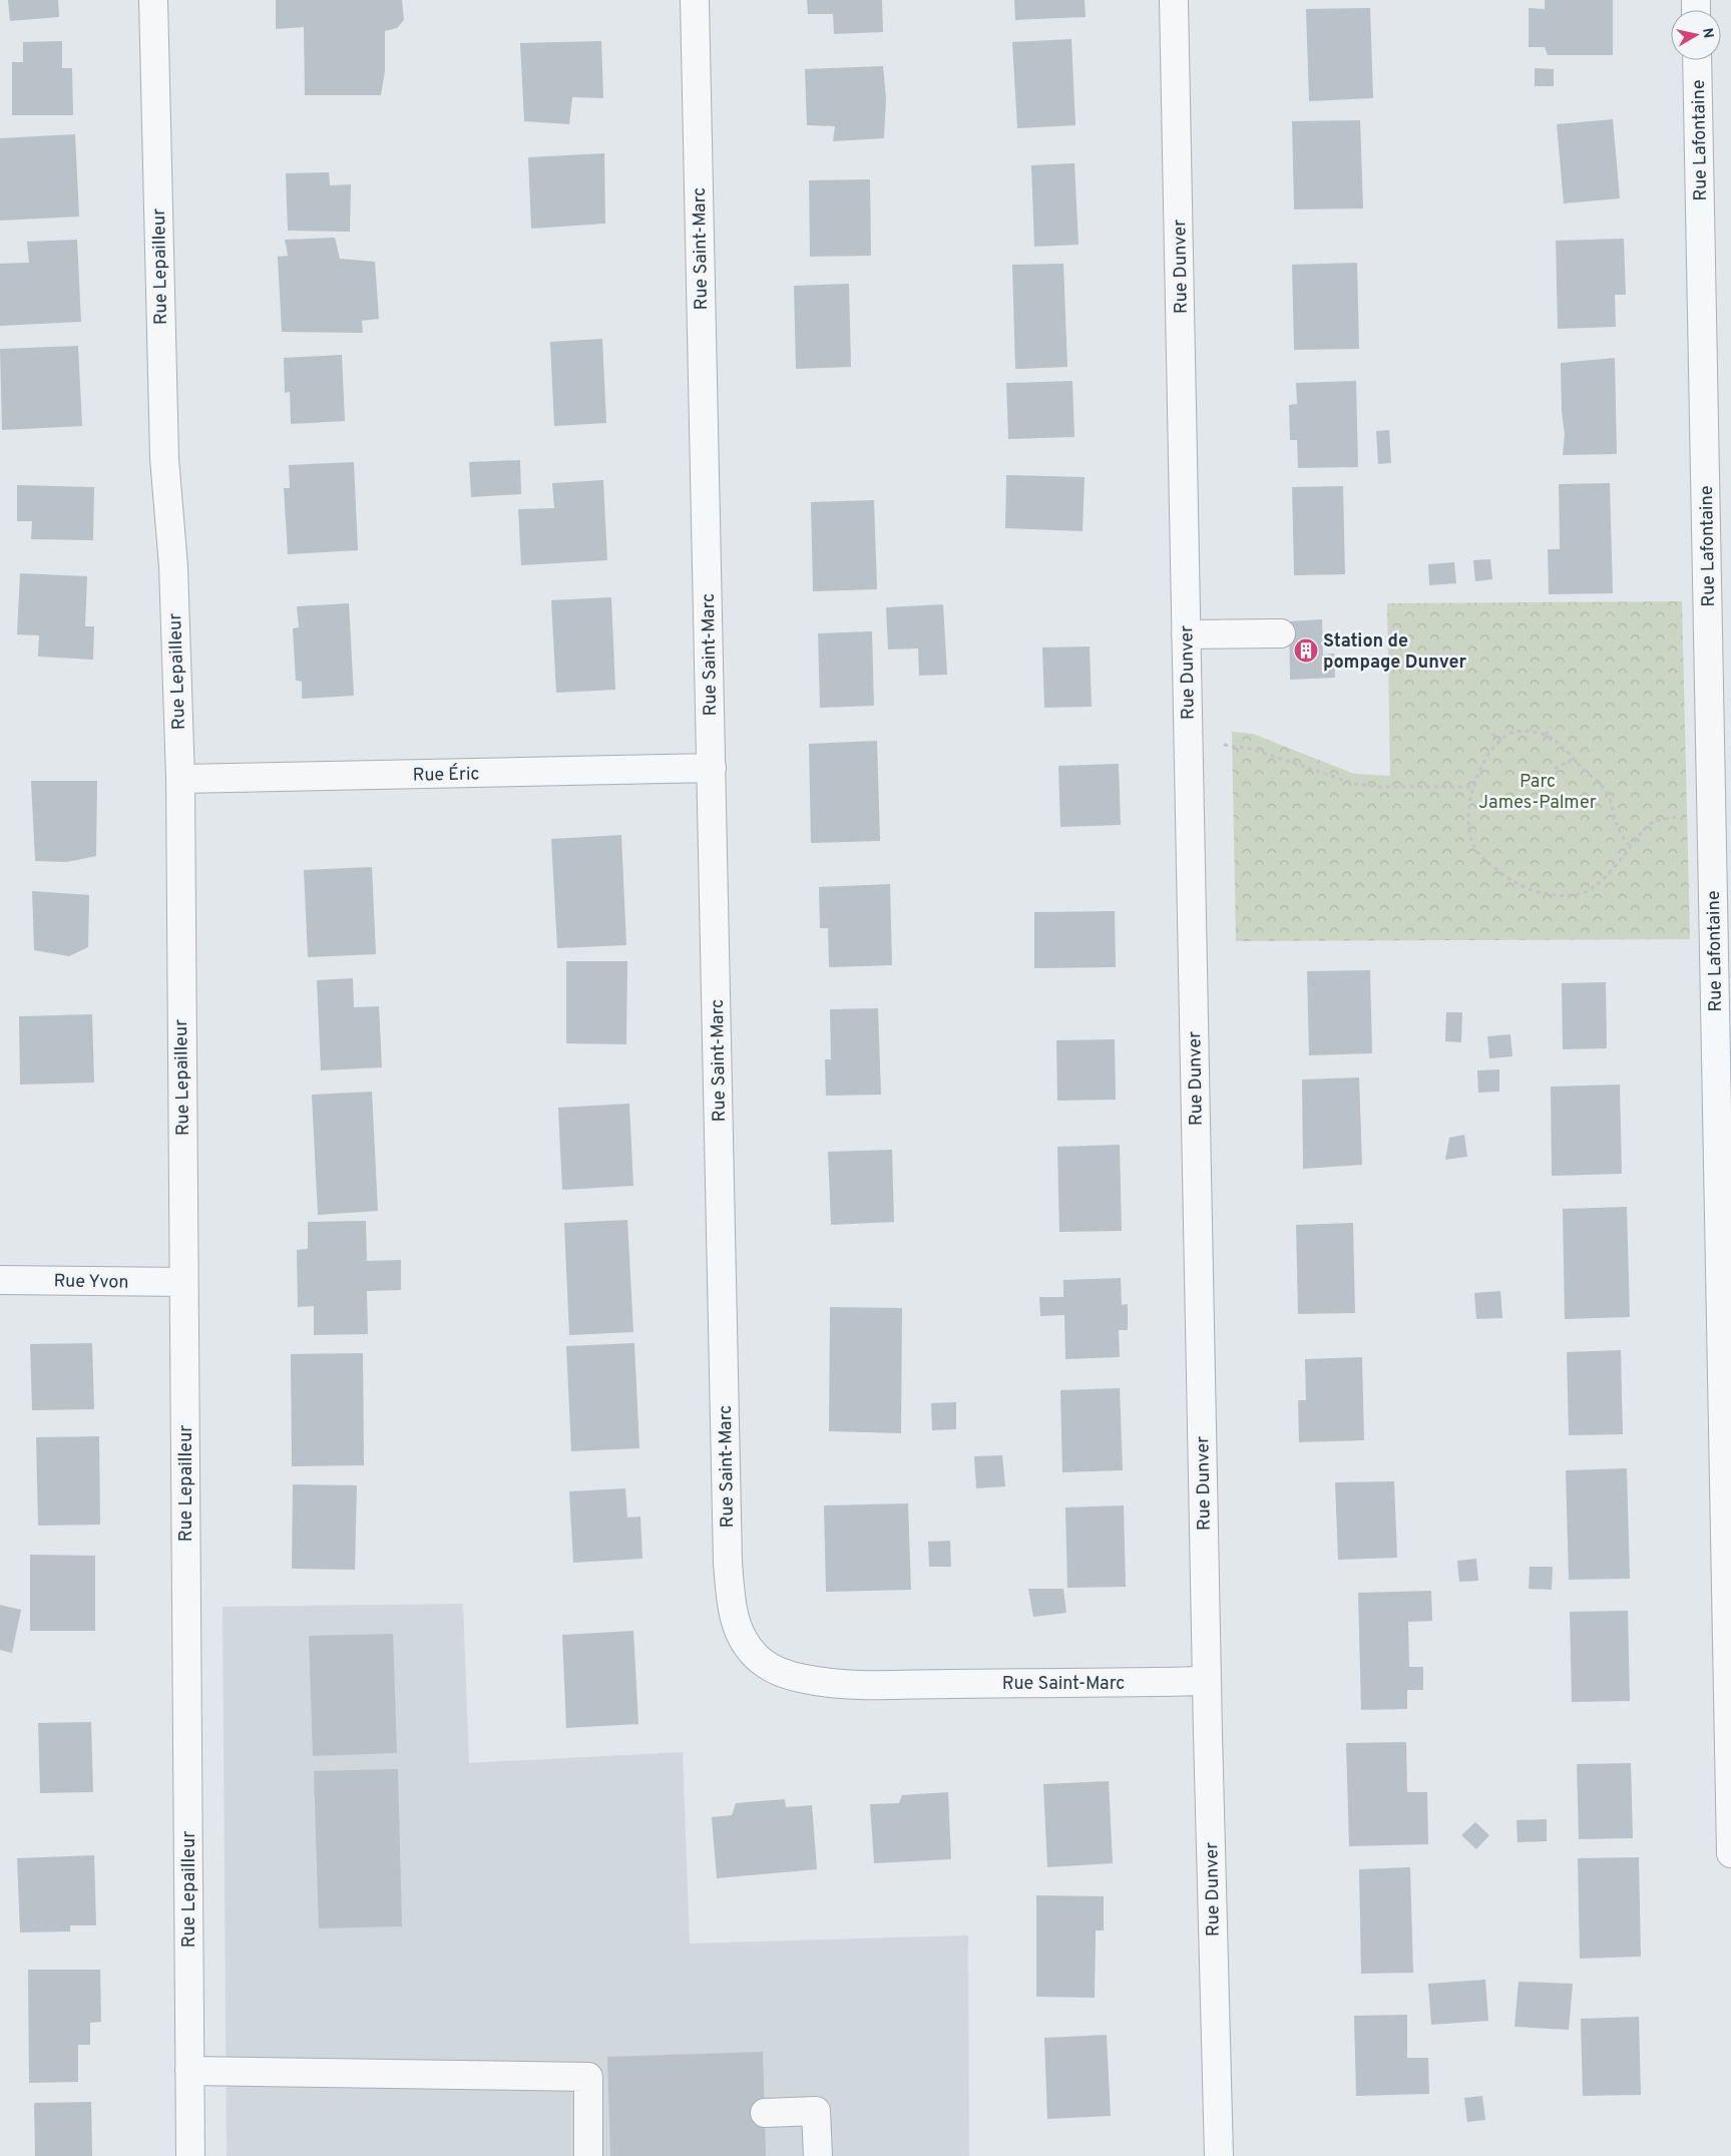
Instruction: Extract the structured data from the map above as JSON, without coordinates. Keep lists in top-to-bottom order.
{
  "streets": {
    "street": [
      "Rue Lafontaine",
      "Rue Saint-Marc",
      "Rue Lepailleur",
      "Rue Dunver",
      "Rue Éric",
      "Rue Yvon"
    ]
  },
  "crossings": [
    ["Rue Saint-Marc", "Rue Dunver"],
    ["Rue Saint-Marc", "Rue Éric"],
    ["Rue Lepailleur", "Rue Éric"],
    ["Rue Lepailleur", "Rue Yvon"]
  ],
  "parks": ["Parc James-Palmer"],
  "places": {
    "building": ["Station de pompage Dunver"]
  },
  "north": "right"
}
